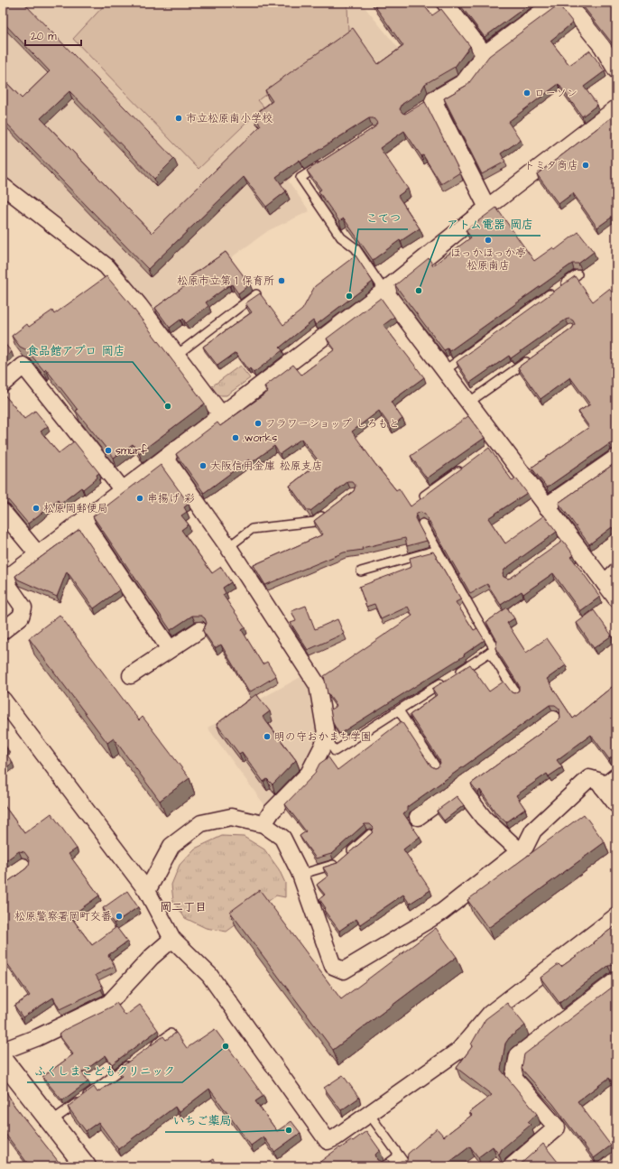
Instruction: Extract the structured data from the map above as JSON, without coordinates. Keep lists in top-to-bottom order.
{
  "districts": ["岡二丁目"],
  "places": [
    "ローソン",
    "市立松原南小学校",
    "トミタ商店",
    "ほっかほっか亭 松原南店",
    "松原市立第１保育所",
    "アトム電器 岡店",
    "こてつ",
    "食品館アプロ 岡店",
    "フラワーショップ しろもと",
    ".works",
    "smurf",
    "大阪信用金庫 松原支店",
    "串揚げ 彩",
    "松原岡郵便局",
    "明の守おかまち学園",
    "松原警察署岡町交番",
    "ふくしまこどもクリニック",
    "いちご薬局"
  ],
  "scale_bar": "20 m"
}
